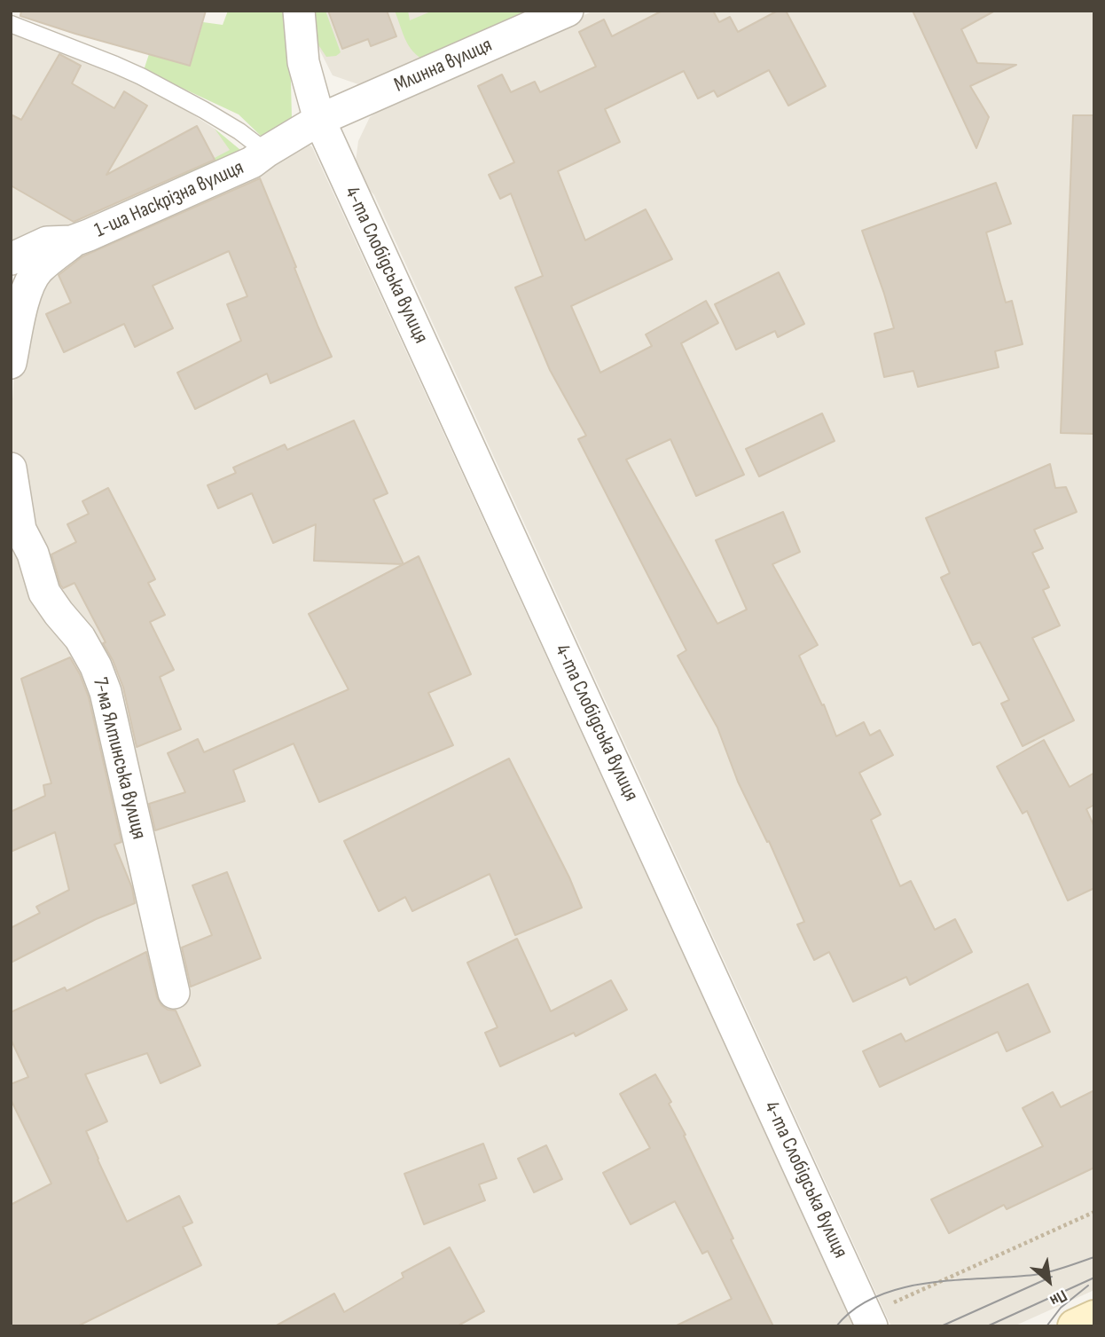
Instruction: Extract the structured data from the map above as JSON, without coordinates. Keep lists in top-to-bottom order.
{
  "streets": {
    "street": [
      "Млинна вулиця",
      "1-ша Наскрізна вулиця",
      "4-та Слобідська вулиця",
      "7-ма Ялтинська вулиця"
    ]
  },
  "crossings": [
    ["Млинна вулиця", "1-ша Наскрізна вулиця"],
    ["Млинна вулиця", "4-та Слобідська вулиця"],
    ["1-ша Наскрізна вулиця", "4-та Слобідська вулиця"]
  ],
  "north": "bottom right"
}
